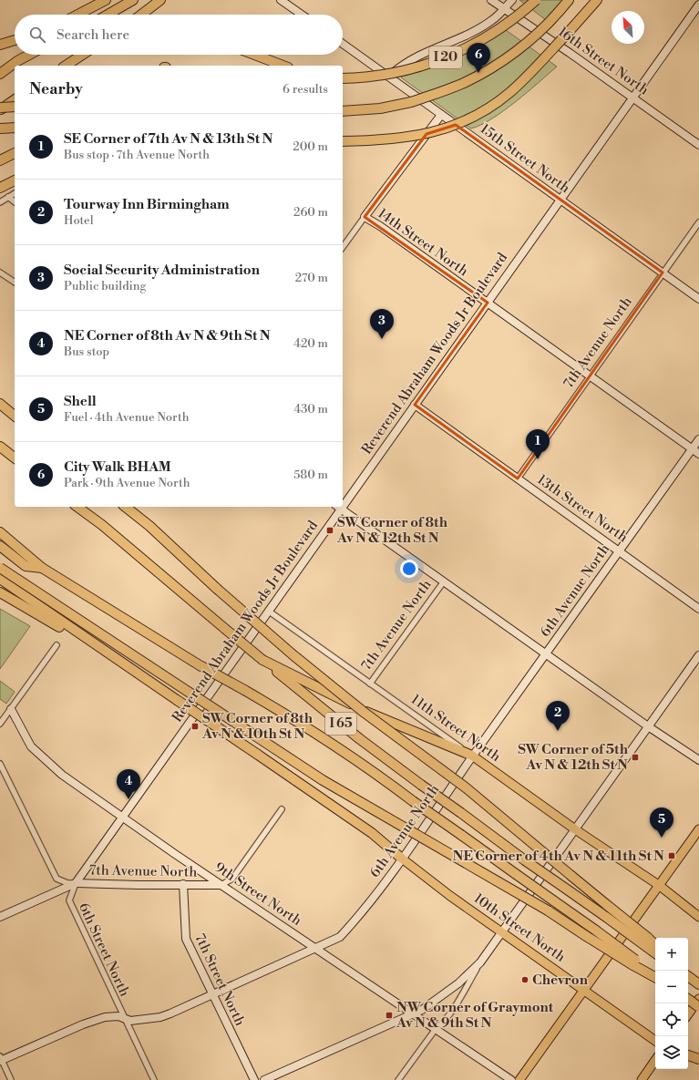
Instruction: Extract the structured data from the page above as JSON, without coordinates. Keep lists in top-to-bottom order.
{
  "streets": {
    "highway": ["I 20", "I 65"],
    "main road": ["11th Street North", "10th Street North"],
    "street": [
      "16th Street North",
      "15th Street North",
      "14th Street North",
      "7th Avenue North",
      "Reverend Abraham Woods Jr Boulevard",
      "13th Street North",
      "6th Avenue North",
      "9th Street North",
      "6th Street North",
      "7th Street North"
    ]
  },
  "crossings": [
    ["16th Street North", "Reverend Abraham Woods Jr Boulevard"],
    ["15th Street North", "7th Avenue North"],
    ["15th Street North", "Reverend Abraham Woods Jr Boulevard"],
    ["14th Street North", "7th Avenue North"],
    ["14th Street North", "Reverend Abraham Woods Jr Boulevard"],
    ["14th Street North", "6th Avenue North"],
    ["7th Avenue North", "Reverend Abraham Woods Jr Boulevard"],
    ["7th Avenue North", "13th Street North"],
    ["7th Avenue North", "11th Street North"],
    ["7th Avenue North", "9th Street North"],
    ["7th Avenue North", "6th Street North"],
    ["7th Avenue North", "7th Street North"],
    ["Reverend Abraham Woods Jr Boulevard", "13th Street North"],
    ["Reverend Abraham Woods Jr Boulevard", "11th Street North"],
    ["Reverend Abraham Woods Jr Boulevard", "9th Street North"],
    ["Reverend Abraham Woods Jr Boulevard", "6th Street North"],
    ["13th Street North", "6th Avenue North"],
    ["6th Avenue North", "11th Street North"],
    ["6th Avenue North", "9th Street North"],
    ["6th Avenue North", "10th Street North"],
    ["6th Avenue North", "6th Street North"],
    ["6th Avenue North", "7th Street North"]
  ],
  "places": {
    "transit": [
      "SW Corner of 8th Av N & 12th St N",
      "SW Corner of 8th Av N & 10th St N",
      "SW Corner of 5th Av N & 12th St N",
      "NE Corner of 4th Av N & 11th St N",
      "NW Corner of Graymont Av N & 9th St N"
    ],
    "other": ["Chevron"]
  },
  "north": "top left",
  "page": {
    "search": "Search here",
    "pins": [
      "6",
      "3",
      "1",
      "2",
      "4",
      "5"
    ],
    "heading": ["Nearby", "6 results"],
    "list": [
      {
        "mark": "1",
        "name": "SE Corner of 7th Av N & 13th St N",
        "note": "Bus stop · 7th Avenue North",
        "value": "200 m"
      },
      {
        "mark": "2",
        "name": "Tourway Inn Birmingham",
        "note": "Hotel",
        "value": "260 m"
      },
      {
        "mark": "3",
        "name": "Social Security Administration",
        "note": "Public building",
        "value": "270 m"
      },
      {
        "mark": "4",
        "name": "NE Corner of 8th Av N & 9th St N",
        "note": "Bus stop",
        "value": "420 m"
      },
      {
        "mark": "5",
        "name": "Shell",
        "note": "Fuel · 4th Avenue North",
        "value": "430 m"
      },
      {
        "mark": "6",
        "name": "City Walk BHAM",
        "note": "Park · 9th Avenue North",
        "value": "580 m"
      }
    ],
    "map_buttons": ["+", "−"]
  }
}
